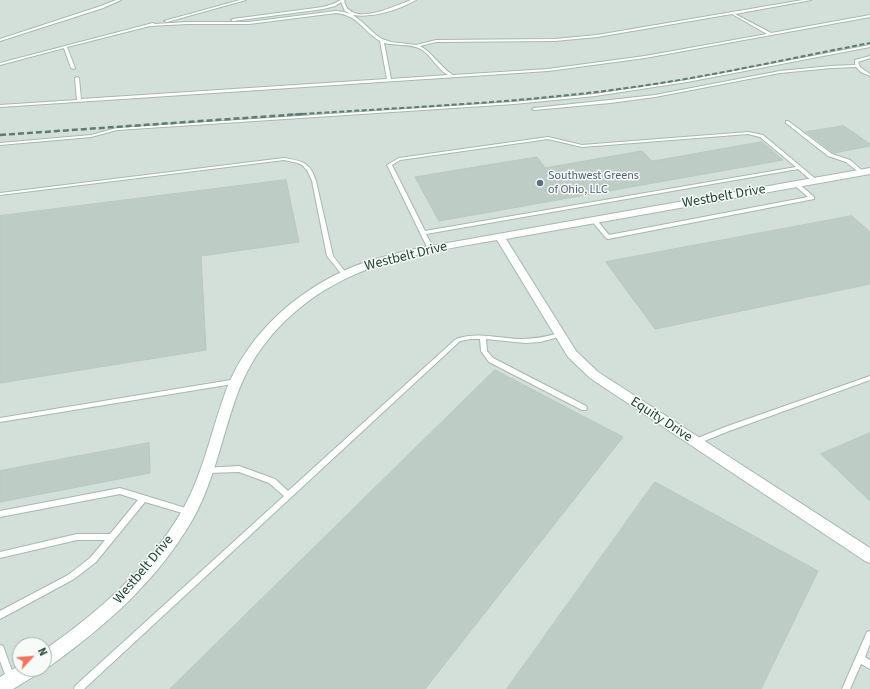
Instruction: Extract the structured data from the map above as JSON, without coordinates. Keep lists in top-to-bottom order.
{
  "streets": {
    "street": ["Westbelt Drive", "Equity Drive"]
  },
  "crossings": [
    ["Westbelt Drive", "Equity Drive"]
  ],
  "places": ["Southwest Greens of Ohio, LLC"],
  "north": "top right"
}
